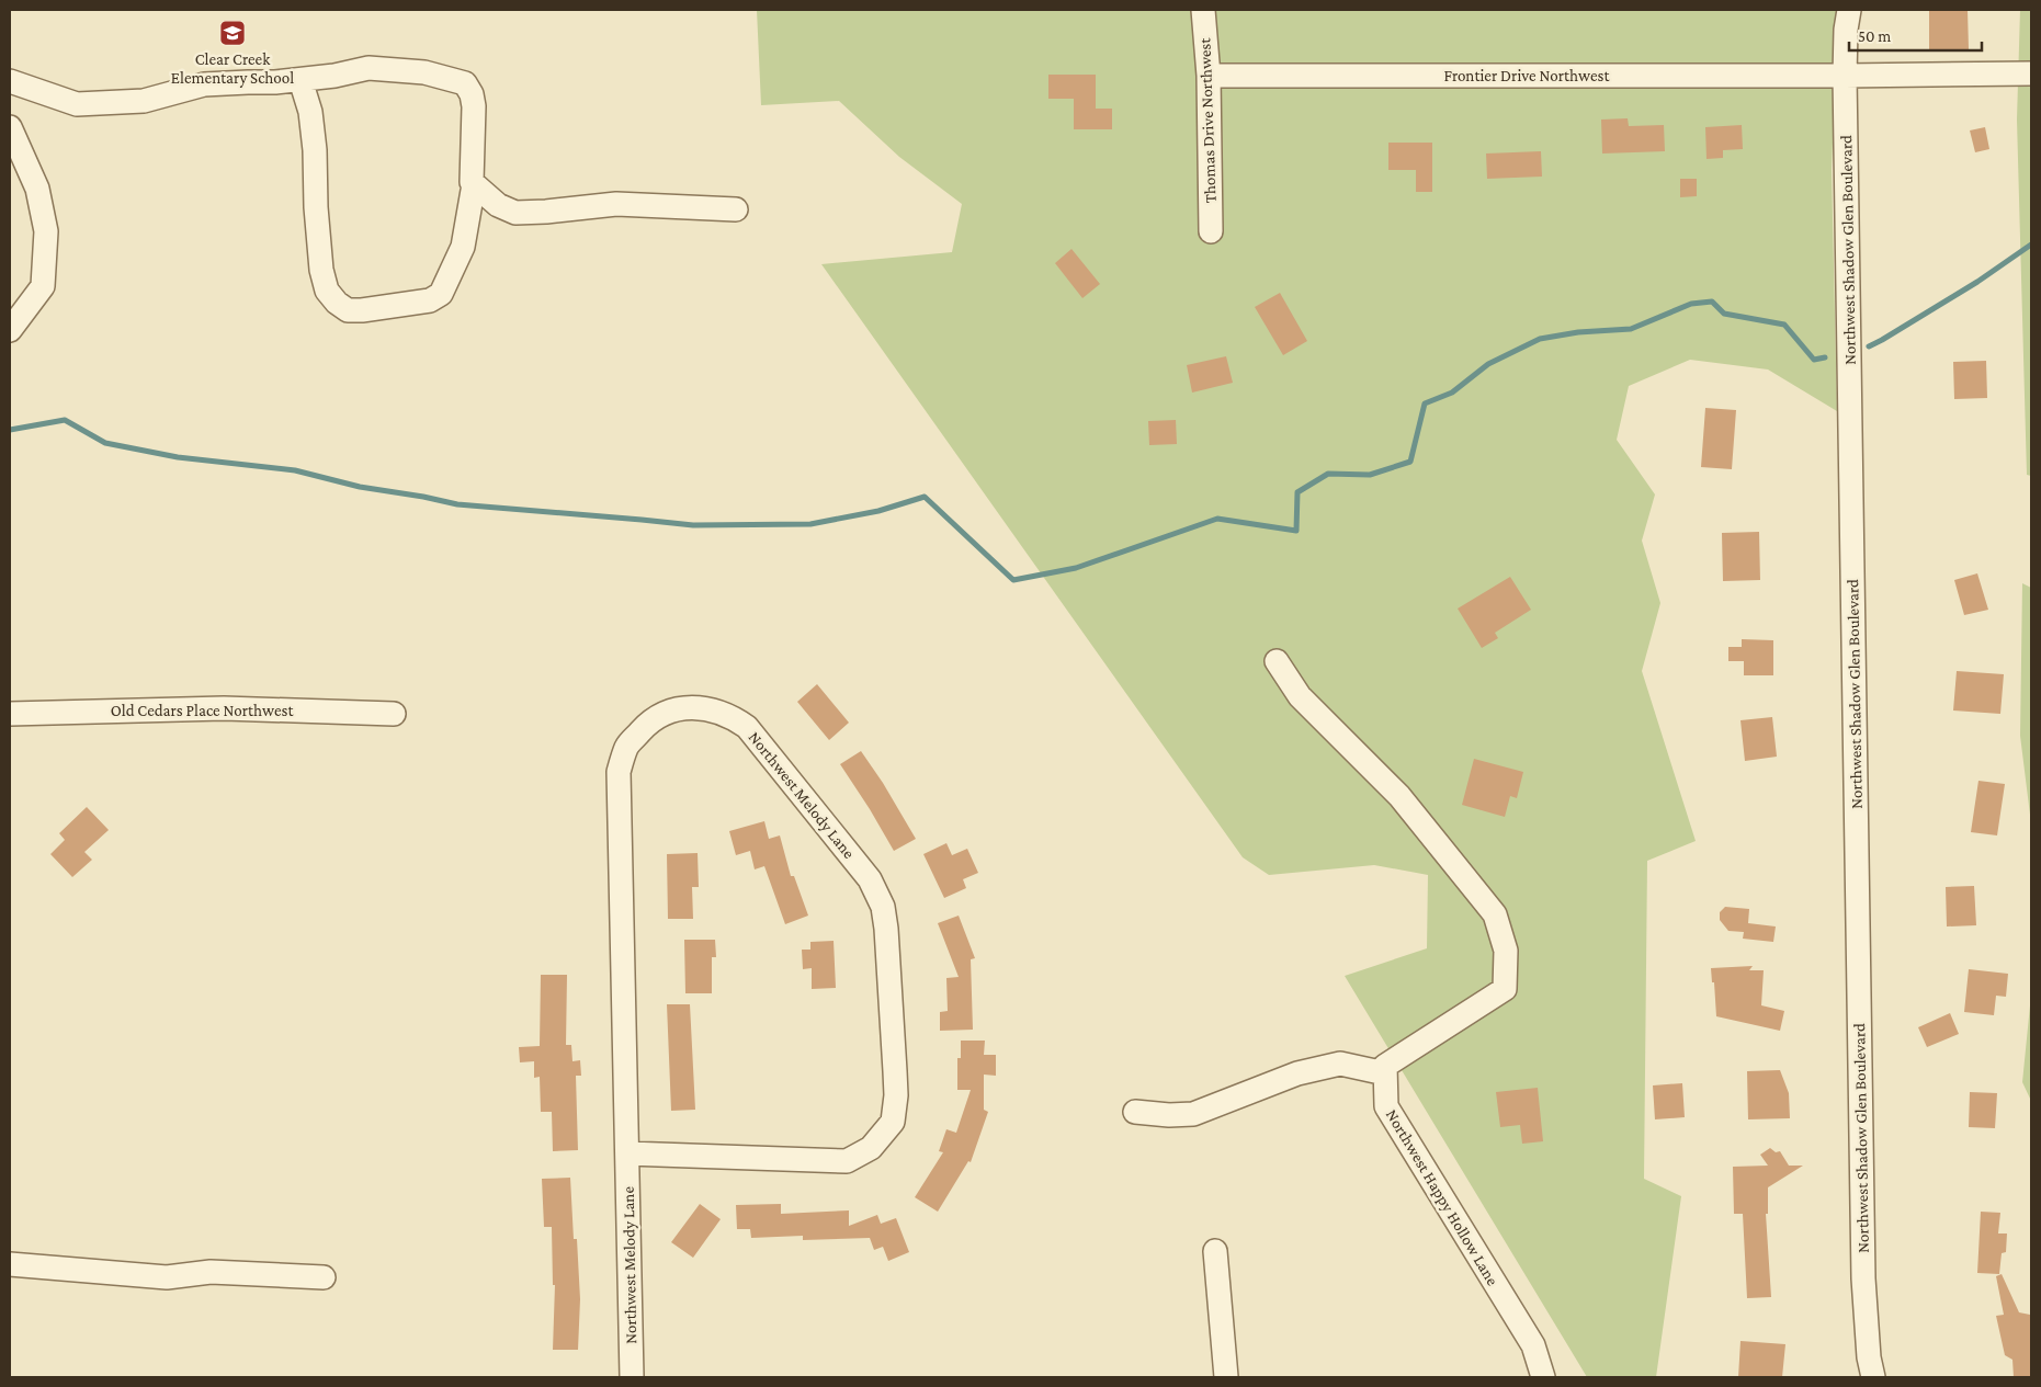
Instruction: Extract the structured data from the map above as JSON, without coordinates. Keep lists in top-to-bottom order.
{
  "streets": {
    "street": [
      "Frontier Drive Northwest",
      "Thomas Drive Northwest",
      "Northwest Shadow Glen Boulevard",
      "Old Cedars Place Northwest",
      "Northwest Melody Lane",
      "Northwest Happy Hollow Lane"
    ]
  },
  "crossings": [
    ["Frontier Drive Northwest", "Thomas Drive Northwest"],
    ["Frontier Drive Northwest", "Northwest Shadow Glen Boulevard"]
  ],
  "places": {
    "school or university": ["Clear Creek Elementary School"]
  },
  "scale_bar": "50 m"
}
